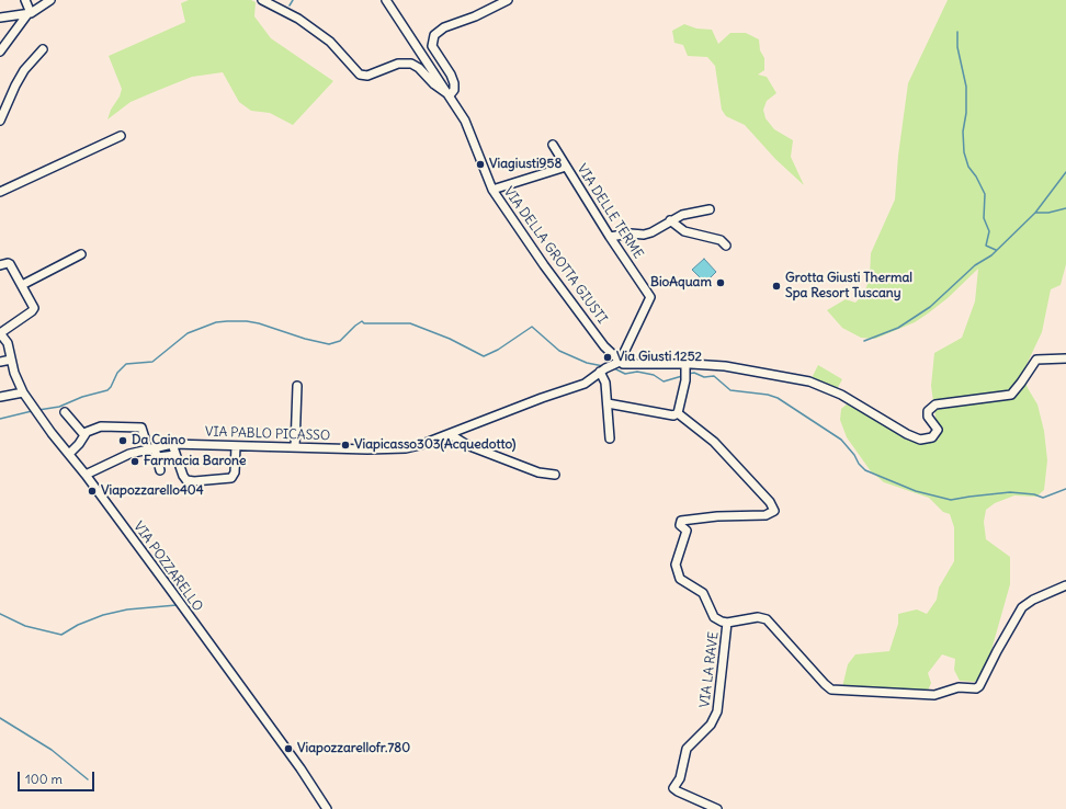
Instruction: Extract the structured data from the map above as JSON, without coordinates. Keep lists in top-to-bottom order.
{
  "streets": {
    "street": [
      "VIA DELLE TERME",
      "VIA DELLA GROTTA GIUSTI",
      "VIA PABLO PICASSO",
      "VIA POZZARELLO",
      "VIA LA RAVE"
    ]
  },
  "crossings": [
    ["VIA DELLE TERME", "VIA DELLA GROTTA GIUSTI"],
    ["VIA DELLE TERME", "VIA PABLO PICASSO"],
    ["VIA DELLA GROTTA GIUSTI", "VIA PABLO PICASSO"],
    ["VIA PABLO PICASSO", "VIA POZZARELLO"]
  ],
  "places": [
    "Viagiusti958",
    "BioAquam",
    "Grotta Giusti Thermal Spa Resort Tuscany",
    "Via Giusti 1252",
    "Da Caino",
    "Viapicasso303(Acquedotto)",
    "Farmacia Barone",
    "Viapozzarello404",
    "Viapozzarellofr.780"
  ],
  "scale_bar": "100 m"
}
